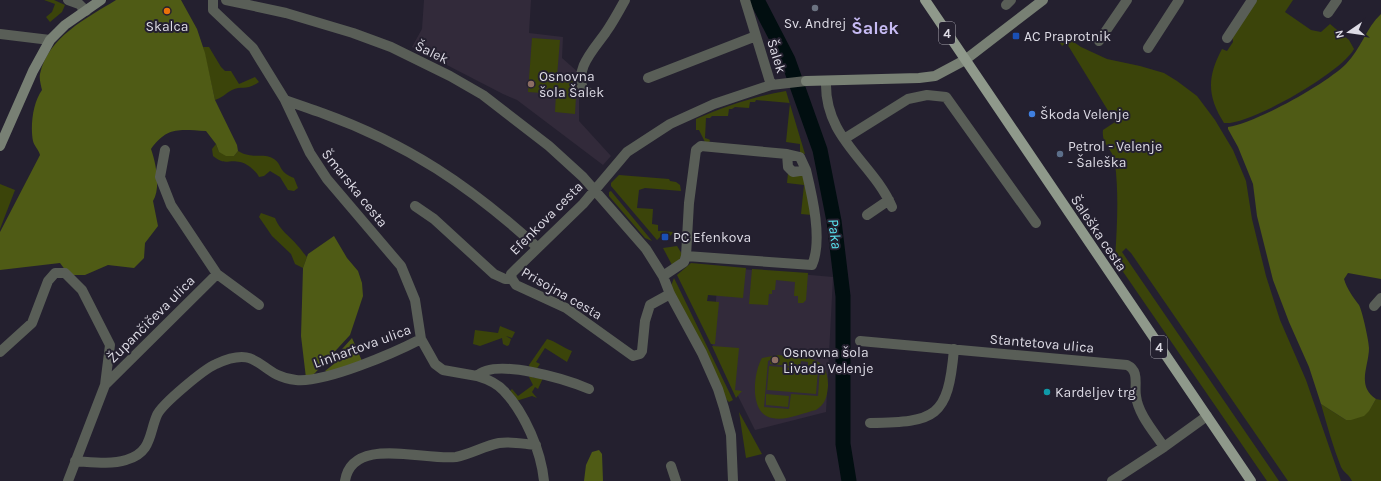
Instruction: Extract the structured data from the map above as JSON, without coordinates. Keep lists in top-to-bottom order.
{
  "streets": {
    "main road": ["4", "Šaleška cesta"],
    "street": [
      "Šalek",
      "Šmarska cesta",
      "Efenkova cesta",
      "Prisojna cesta",
      "Župančičeva ulica",
      "Stantetova ulica",
      "Linhartova ulica"
    ]
  },
  "crossings": [
    ["Šalek", "Efenkova cesta"],
    ["Šmarska cesta", "Linhartova ulica"],
    ["Efenkova cesta", "Prisojna cesta"],
    ["Župančičeva ulica", "Linhartova ulica"]
  ],
  "districts": ["Šalek"],
  "water": ["Paka"],
  "places": {
    "other": [
      "Sv. Andrej",
      "Skalca",
      "Osnovna šola Šalek",
      "Škoda Velenje",
      "Petrol - Velenje - Šaleška",
      "Osnovna šola Livada Velenje",
      "Kardeljev trg"
    ],
    "transit": ["AC Praprotnik", "PC Efenkova"]
  },
  "north": "left"
}
